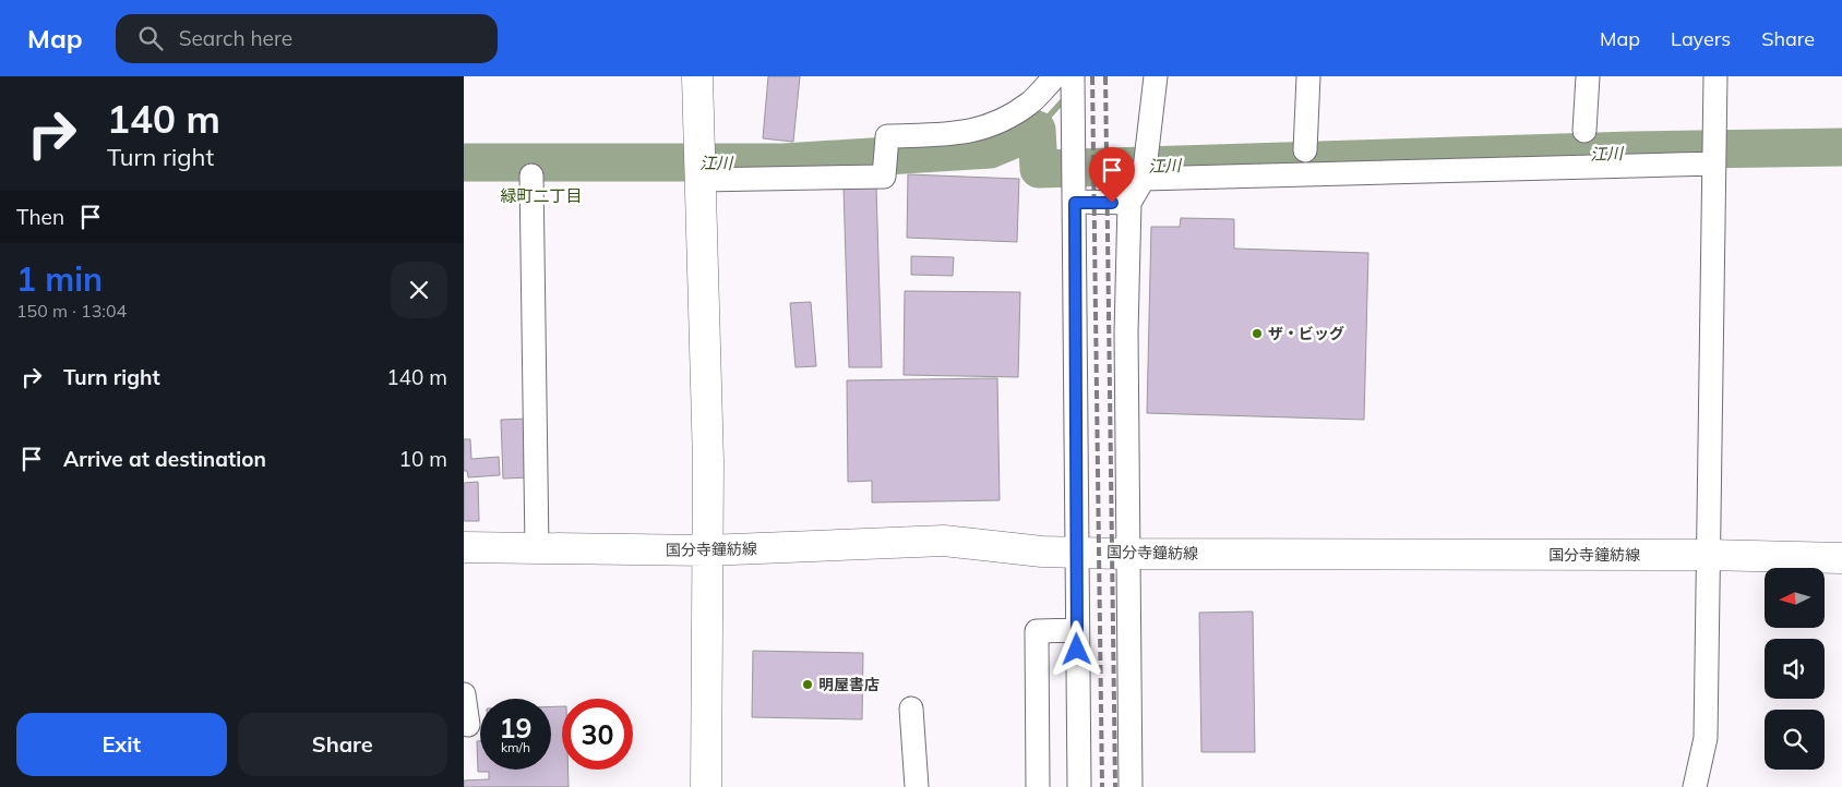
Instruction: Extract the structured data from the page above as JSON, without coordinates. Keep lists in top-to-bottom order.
{
  "streets": {
    "street": ["国分寺鐘紡線"]
  },
  "districts": ["緑町二丁目"],
  "water": ["江川"],
  "places": ["ザ・ビッグ", "明屋書店"],
  "north": "left",
  "page": {
    "header": "Map",
    "search": "Search here",
    "nav": ["Map", "Layers", "Share"],
    "turn": ["140 m", "Turn right"],
    "then": "Then",
    "heading": ["1 min", "150 m · 13:04"],
    "list": [
      {
        "name": "Turn right",
        "value": "140 m"
      },
      {
        "name": "Arrive at destination",
        "value": "10 m"
      }
    ],
    "speed": "19 km/h",
    "limit": "30",
    "buttons": ["Exit", "Share"]
  }
}
